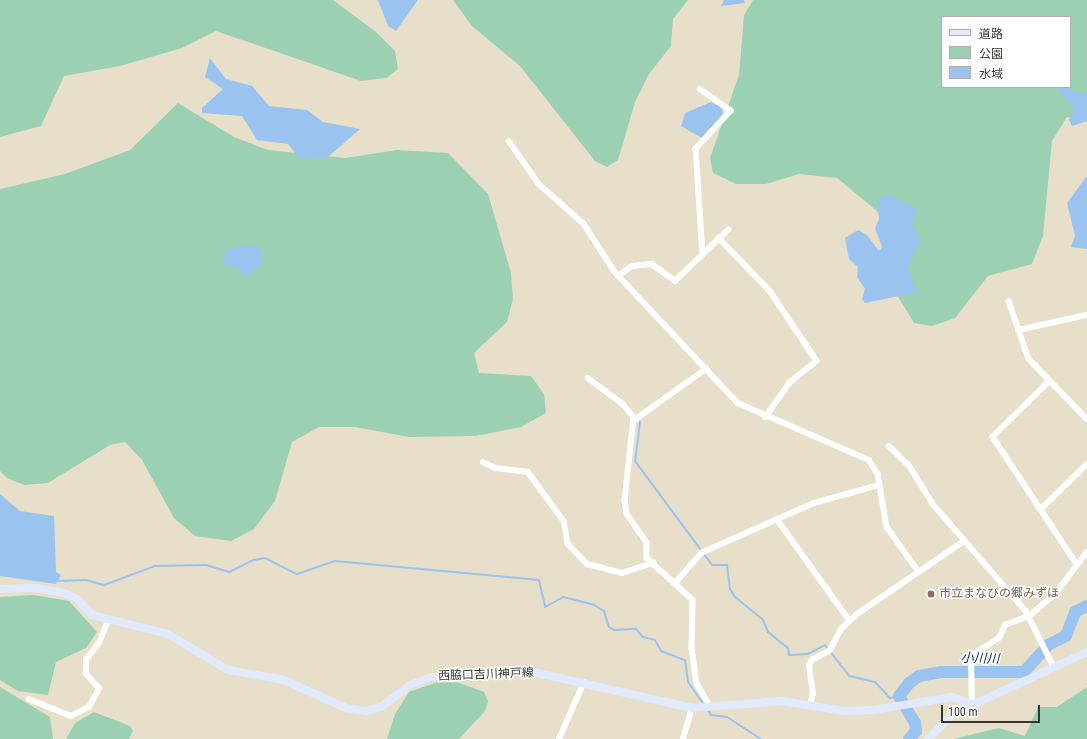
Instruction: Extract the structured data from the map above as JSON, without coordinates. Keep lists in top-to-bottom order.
{
  "streets": {
    "main road": ["西脇口吉川神戸線"]
  },
  "water": ["小川川"],
  "places": ["市立まなびの郷みずほ"],
  "legend": ["道路", "公園", "水域"],
  "scale_bar": "100 m"
}
